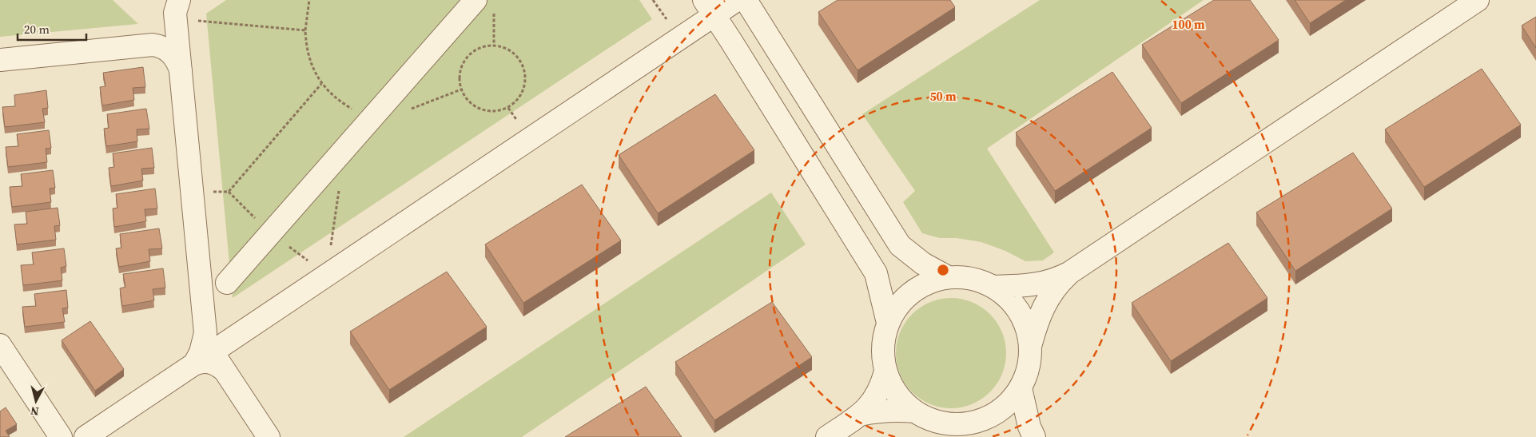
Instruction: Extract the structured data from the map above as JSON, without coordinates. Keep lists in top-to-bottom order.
{
  "scale_bar": "20 m",
  "north": "bottom",
  "rings": ["100 m", "50 m"]
}
